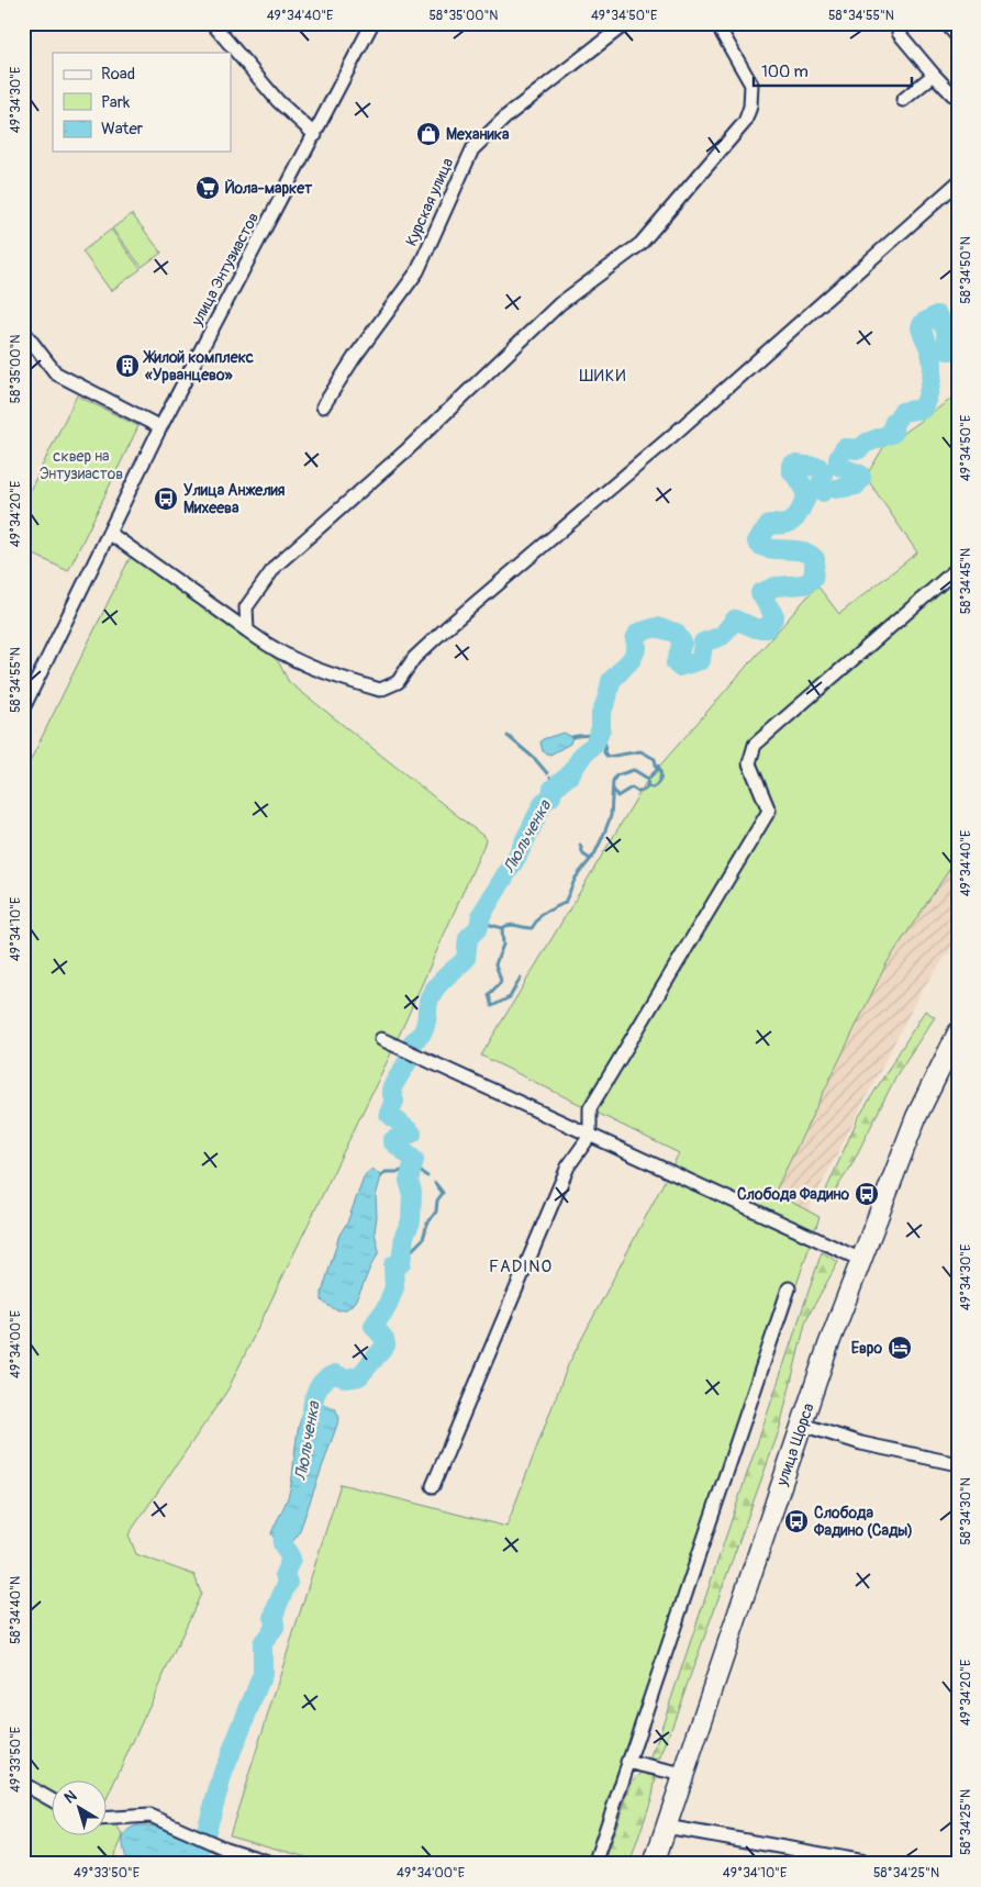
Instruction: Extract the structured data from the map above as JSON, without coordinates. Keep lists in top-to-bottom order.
{
  "streets": {
    "main road": ["улица Щорса"],
    "street": ["Курская улица", "улица Энтузиастов"]
  },
  "districts": ["ШИКИ", "FADINO"],
  "water": ["Люльченка"],
  "parks": ["сквер на Энтузиастов"],
  "places": {
    "shop": ["Механика"],
    "supermarket": ["Йола-маркет"],
    "building": ["Жилой комплекс «Урванцево»"],
    "bus stop": ["Улица Анжелия Михеева", "Слобода Фадино", "Слобода Фадино (Сады)"],
    "hotel": ["Евро"]
  },
  "legend": ["Road", "Park", "Water"],
  "scale_bar": "100 m",
  "north": "top left",
  "coordinates": [
    "49°34'40\"E",
    "58°35'00\"N",
    "49°34'50\"E",
    "58°34'55\"N",
    "49°34'30\"E",
    "58°34'50\"N",
    "49°34'20\"E",
    "58°34'45\"N",
    "49°34'10\"E",
    "49°34'00\"E",
    "58°34'30\"N",
    "58°34'40\"N",
    "49°33'50\"E",
    "58°34'25\"N"
  ]
}
